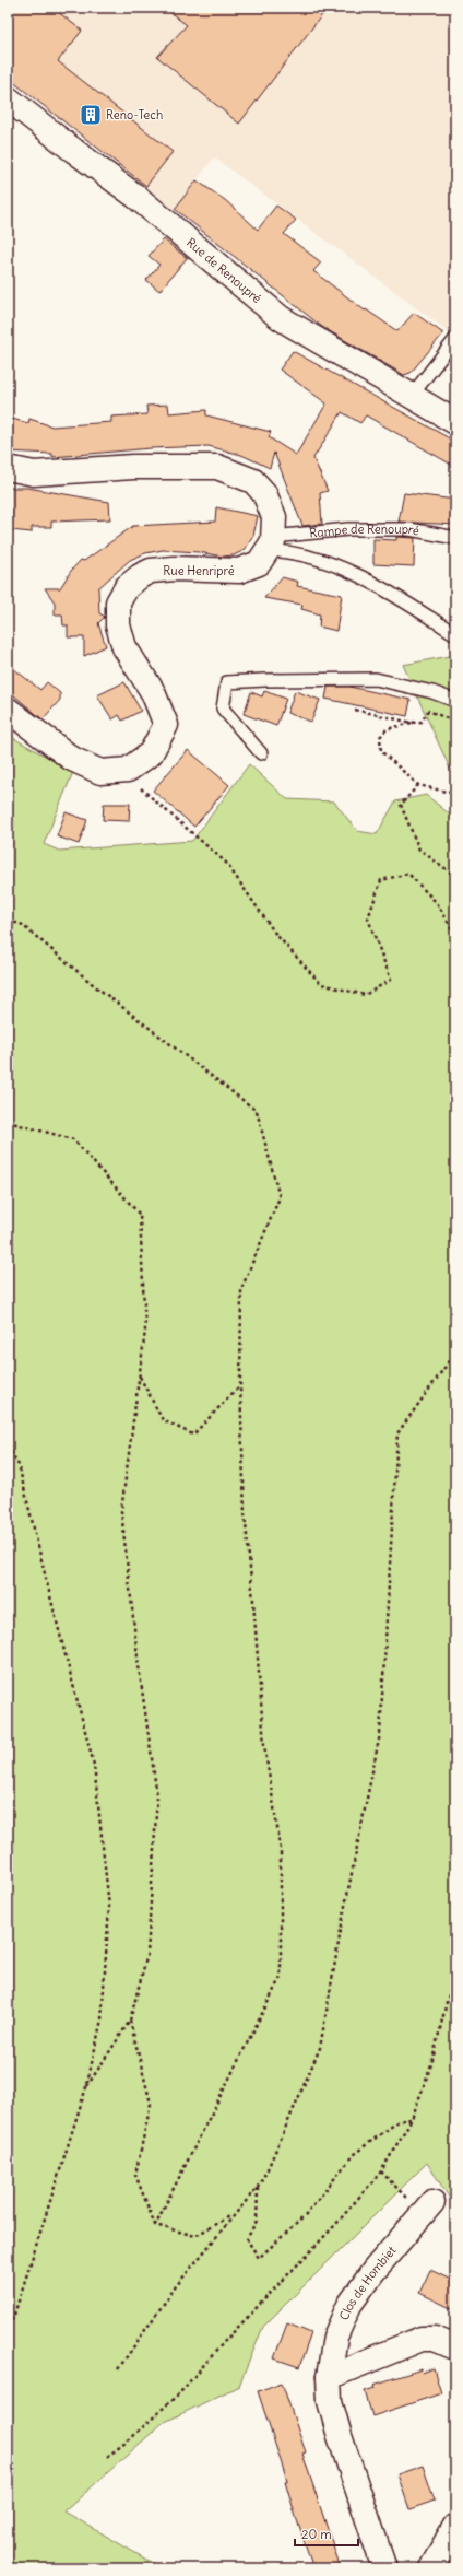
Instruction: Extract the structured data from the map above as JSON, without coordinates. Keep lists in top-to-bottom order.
{
  "streets": {
    "street": ["Rue de Renoupré", "Rue Henripré", "Clos de Hombiet"],
    "lane": ["Rampe de Renoupré"]
  },
  "crossings": [
    ["Rampe de Renoupré", "Rue Henripré"]
  ],
  "places": {
    "building": ["Reno-Tech"]
  },
  "scale_bar": "20 m"
}
